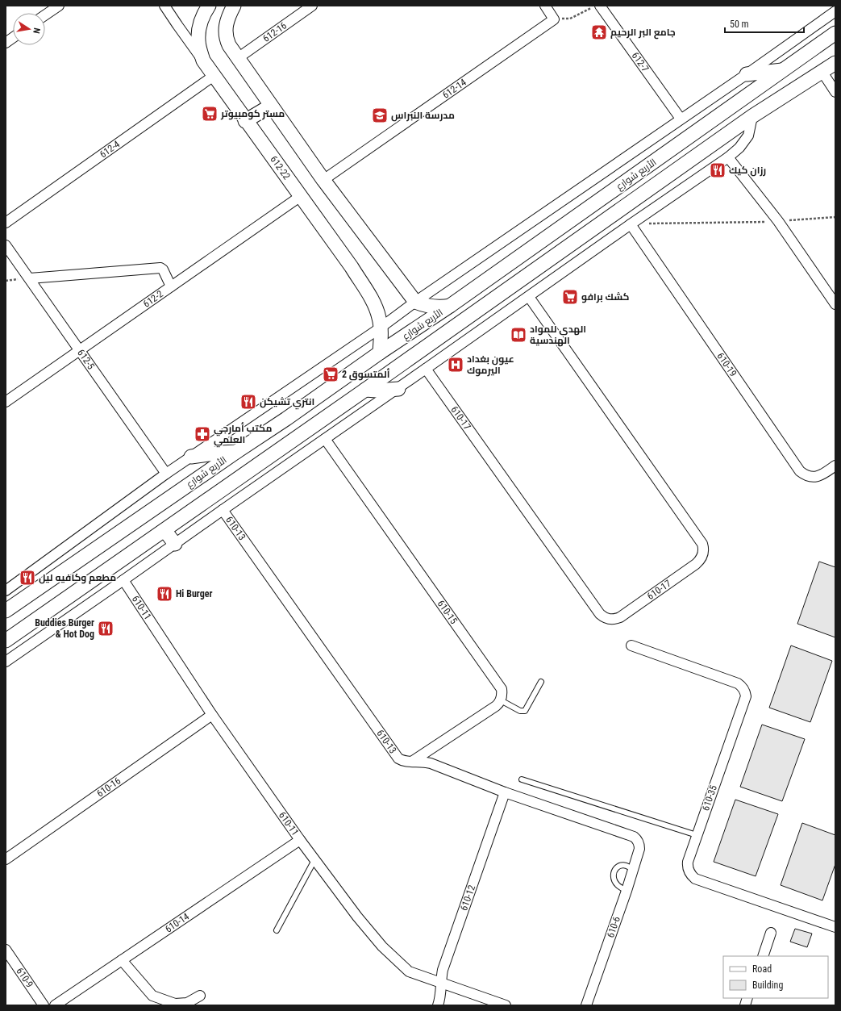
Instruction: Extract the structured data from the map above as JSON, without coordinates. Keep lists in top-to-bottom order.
{
  "streets": {
    "main road": ["612-22", "الأربع شوارع"],
    "street": [
      "612-16",
      "612-7",
      "612-14",
      "612-4",
      "612-2",
      "612-5",
      "610-19",
      "610-17",
      "610-13",
      "610-11",
      "610-15",
      "610-16",
      "610-35",
      "610-12",
      "610-14",
      "610-6",
      "610-9"
    ]
  },
  "crossings": [
    ["612-4", "612-22"],
    ["612-22", "الأربع شوارع"],
    ["612-22", "612-2"],
    ["612-2", "612-5"],
    ["610-13", "610-12"],
    ["610-13", "610-6"],
    ["610-11", "610-16"],
    ["610-11", "610-12"],
    ["610-11", "610-14"]
  ],
  "places": {
    "temple": ["جامع البر الرحيم"],
    "supermarket": ["مستر كومبيوتر", "كشك برافو", "ألمتسوق 2"],
    "school or university": ["مدرسة النبراس"],
    "restaurant": [
      "رزان كيك",
      "انتري تشيكن",
      "مطعم وكافيه ليل",
      "Hi Burger",
      "Buddies Burger & Hot Dog"
    ],
    "library": ["الهدى للمواد الهندسية"],
    "hospital": ["عيون بغداد اليرموك"],
    "pharmacy": ["مكتب أمارجي العلمي"]
  },
  "legend": ["Road", "Building"],
  "scale_bar": "50 m",
  "north": "right"
}
